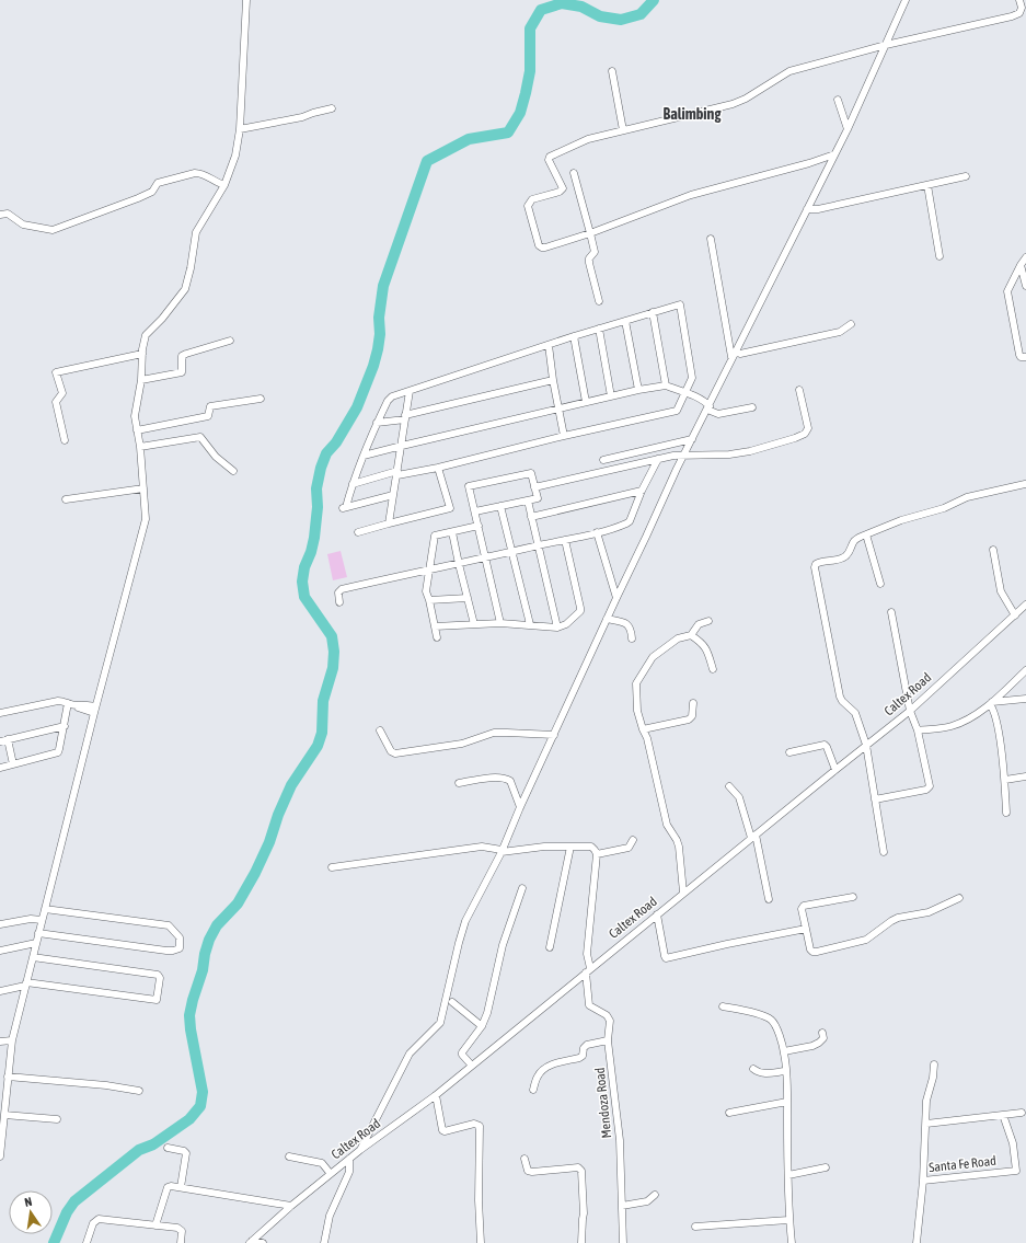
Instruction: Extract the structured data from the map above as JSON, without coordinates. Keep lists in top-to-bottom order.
{
  "streets": {
    "street": ["Caltex Road", "Mendoza Road", "Santa Fe Road"]
  },
  "crossings": [
    ["Caltex Road", "Mendoza Road"]
  ],
  "districts": ["Balimbing"],
  "north": "top"
}
